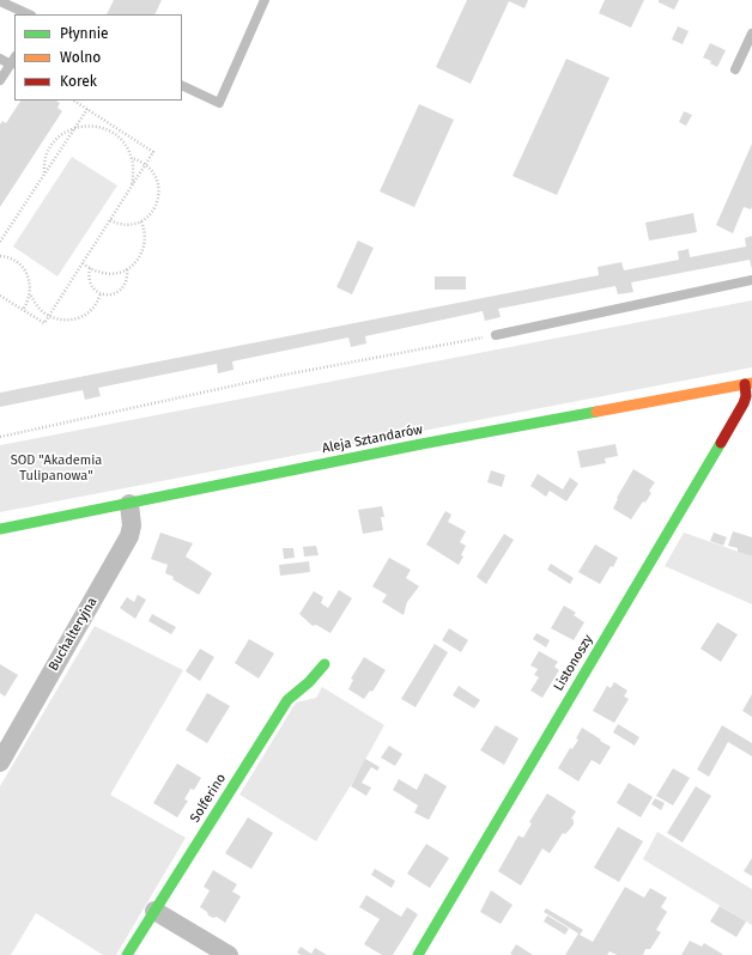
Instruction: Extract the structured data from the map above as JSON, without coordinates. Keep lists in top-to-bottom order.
{
  "streets": {
    "street": [
      "Aleja Sztandarów",
      "Buchalteryjna",
      "Listonoszy",
      "Solferino"
    ]
  },
  "crossings": [
    ["Aleja Sztandarów", "Buchalteryjna"],
    ["Aleja Sztandarów", "Listonoszy"]
  ],
  "parks": ["SOD \"Akademia Tulipanowa\""],
  "legend": ["Płynnie", "Wolno", "Korek"]
}
